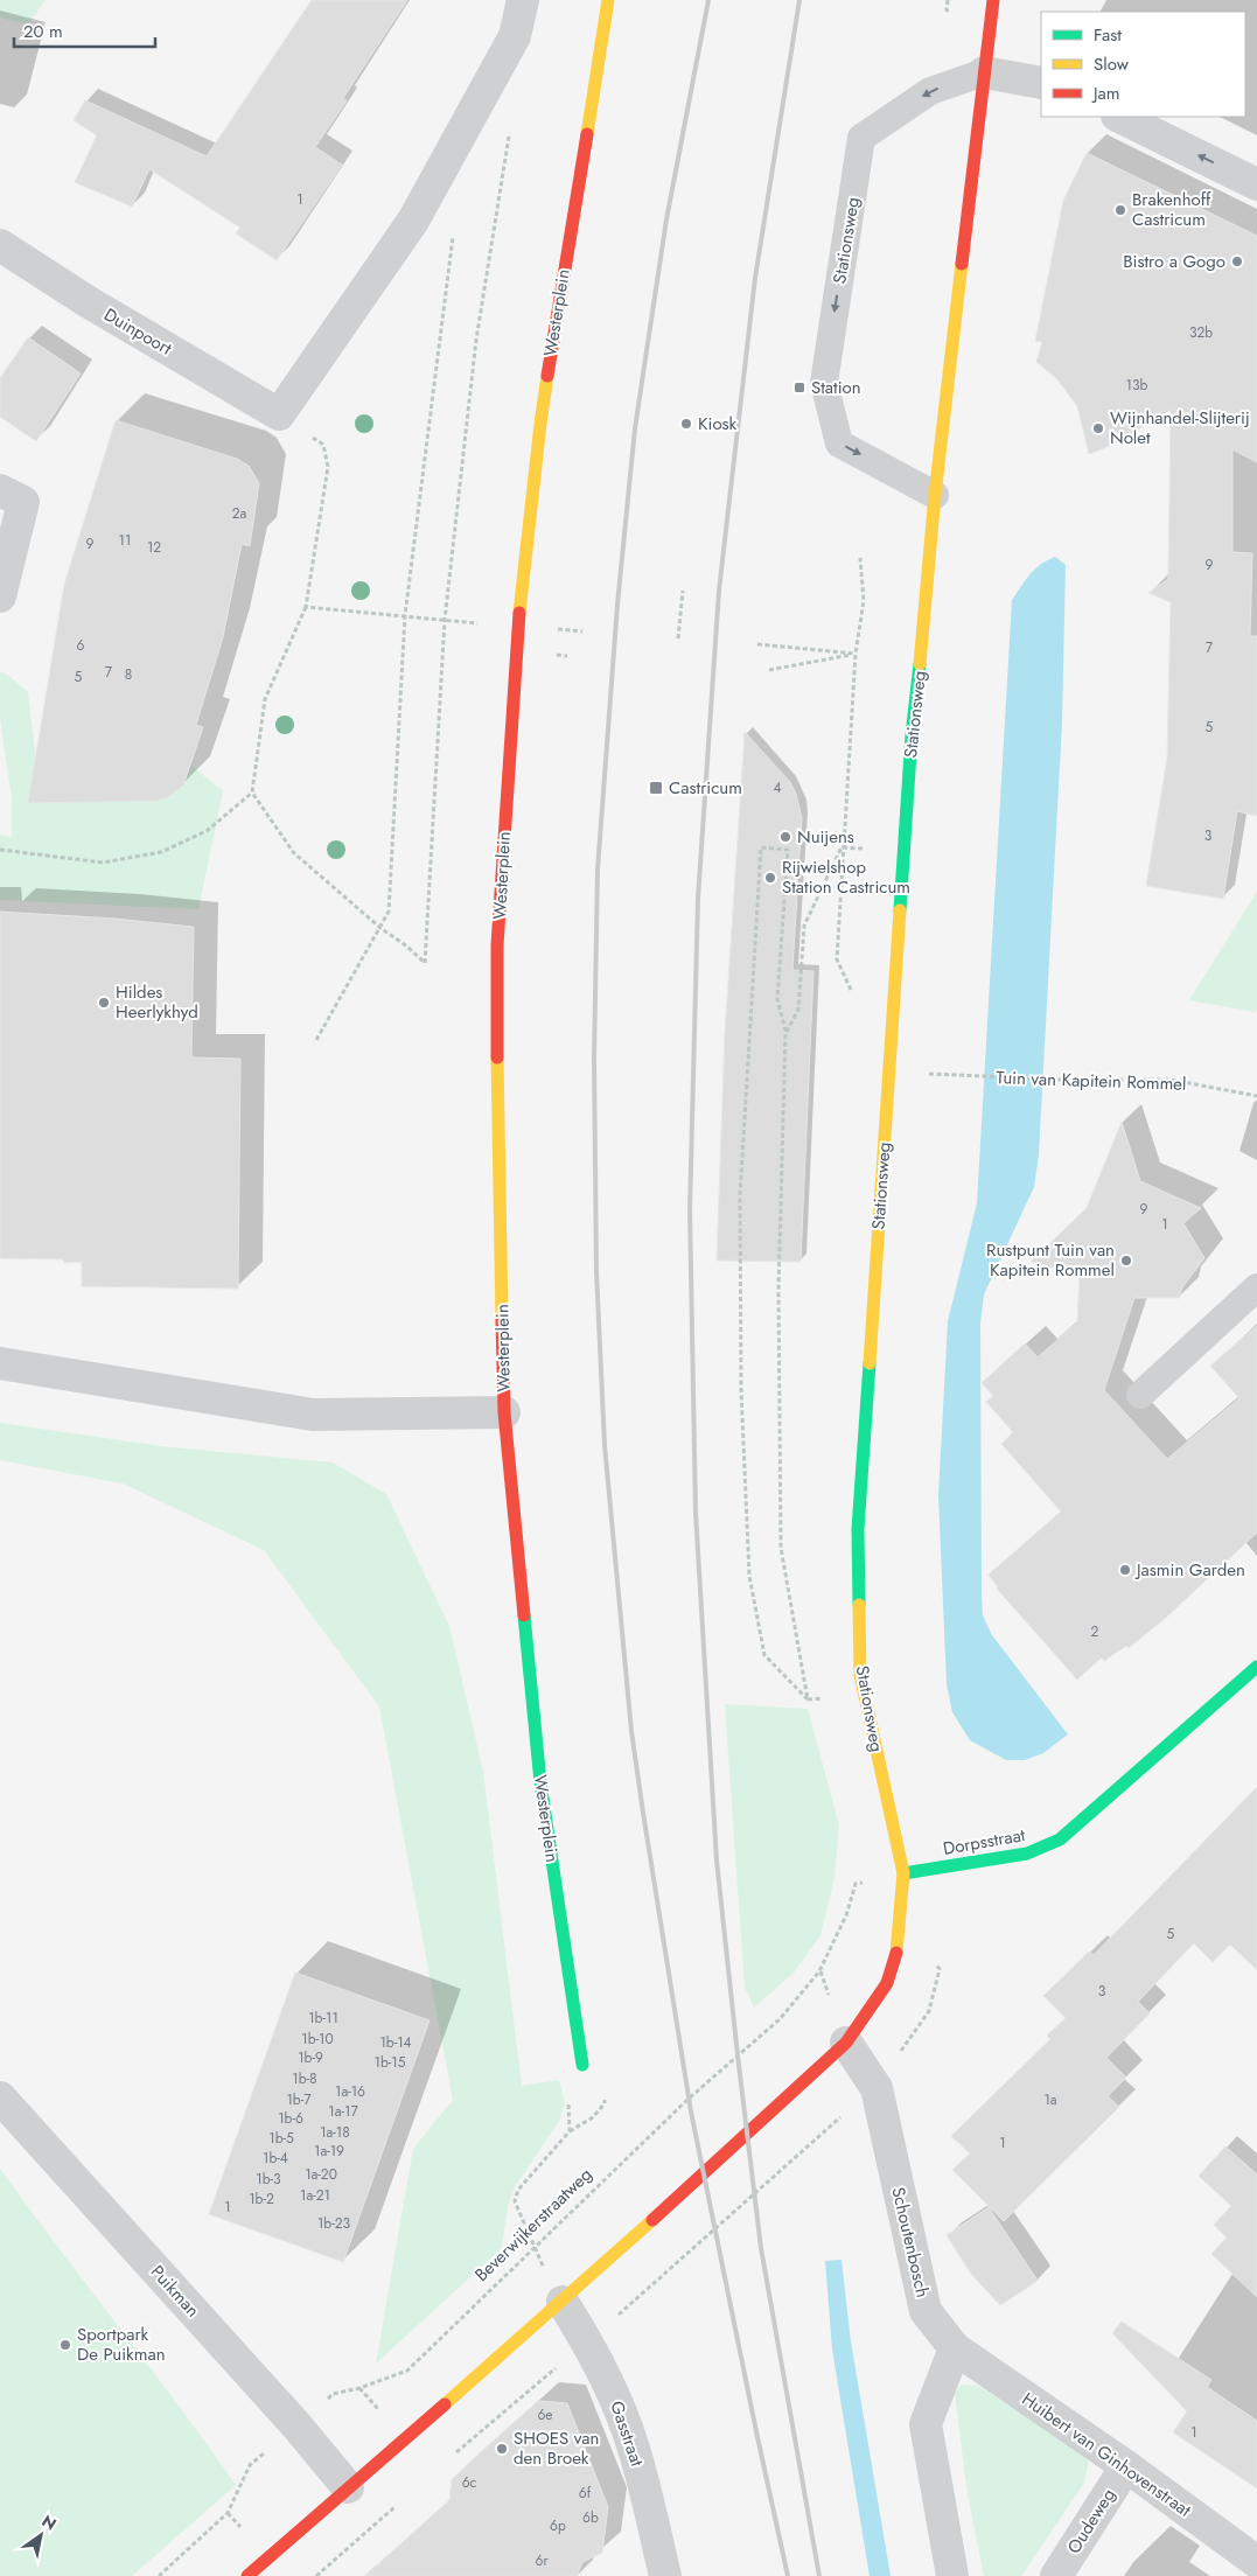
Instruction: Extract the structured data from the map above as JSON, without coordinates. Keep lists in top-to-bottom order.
{
  "streets": {
    "main road": ["Stationsweg", "Westerplein", "Dorpsstraat"],
    "street": [
      "Duinpoort",
      "Schoutenbosch",
      "Puikman",
      "Gasstraat",
      "Huibert van Ginhovenstraat",
      "Oudeweg"
    ],
    "path": ["Tuin van Kapitein Rommel", "Beverwijkerstraatweg"]
  },
  "crossings": [
    ["Stationsweg", "Dorpsstraat"],
    ["Stationsweg", "Beverwijkerstraatweg"],
    ["Dorpsstraat", "Beverwijkerstraatweg"],
    ["Beverwijkerstraatweg", "Puikman"],
    ["Schoutenbosch", "Huibert van Ginhovenstraat"],
    ["Huibert van Ginhovenstraat", "Oudeweg"]
  ],
  "places": {
    "other": [
      "Brakenhoff Castricum",
      "Bistro a Gogo",
      "Kiosk",
      "Wijnhandel-Slijterij Nolet",
      "Nuijens",
      "Rijwielshop Station Castricum",
      "Hildes Heerlykhyd",
      "Rustpunt Tuin van Kapitein Rommel",
      "Jasmin Garden",
      "Sportpark De Puikman",
      "SHOES van den Broek"
    ],
    "transit": ["Station", "Castricum"]
  },
  "house_numbers": [
    "1",
    "32b",
    "13b",
    "2a",
    "11",
    "9",
    "12",
    "9",
    "6",
    "7",
    "7",
    "8",
    "5",
    "5",
    "4",
    "3",
    "9",
    "1",
    "2",
    "5",
    "3",
    "1b-11",
    "1b-10",
    "1b-14",
    "1b-9",
    "1b-15",
    "1b-8",
    "1a-16",
    "1b-7",
    "1a",
    "1a-17",
    "1b-6",
    "1a-18",
    "1b-5",
    "1",
    "1a-19",
    "1b-4",
    "1a-20",
    "1b-3",
    "1a-21",
    "1b-2",
    "1",
    "1b-23",
    "6e",
    "1",
    "6c",
    "6f",
    "6b",
    "6p",
    "6r"
  ],
  "legend": ["Fast", "Slow", "Jam"],
  "scale_bar": "20 m",
  "north": "top right"
}
